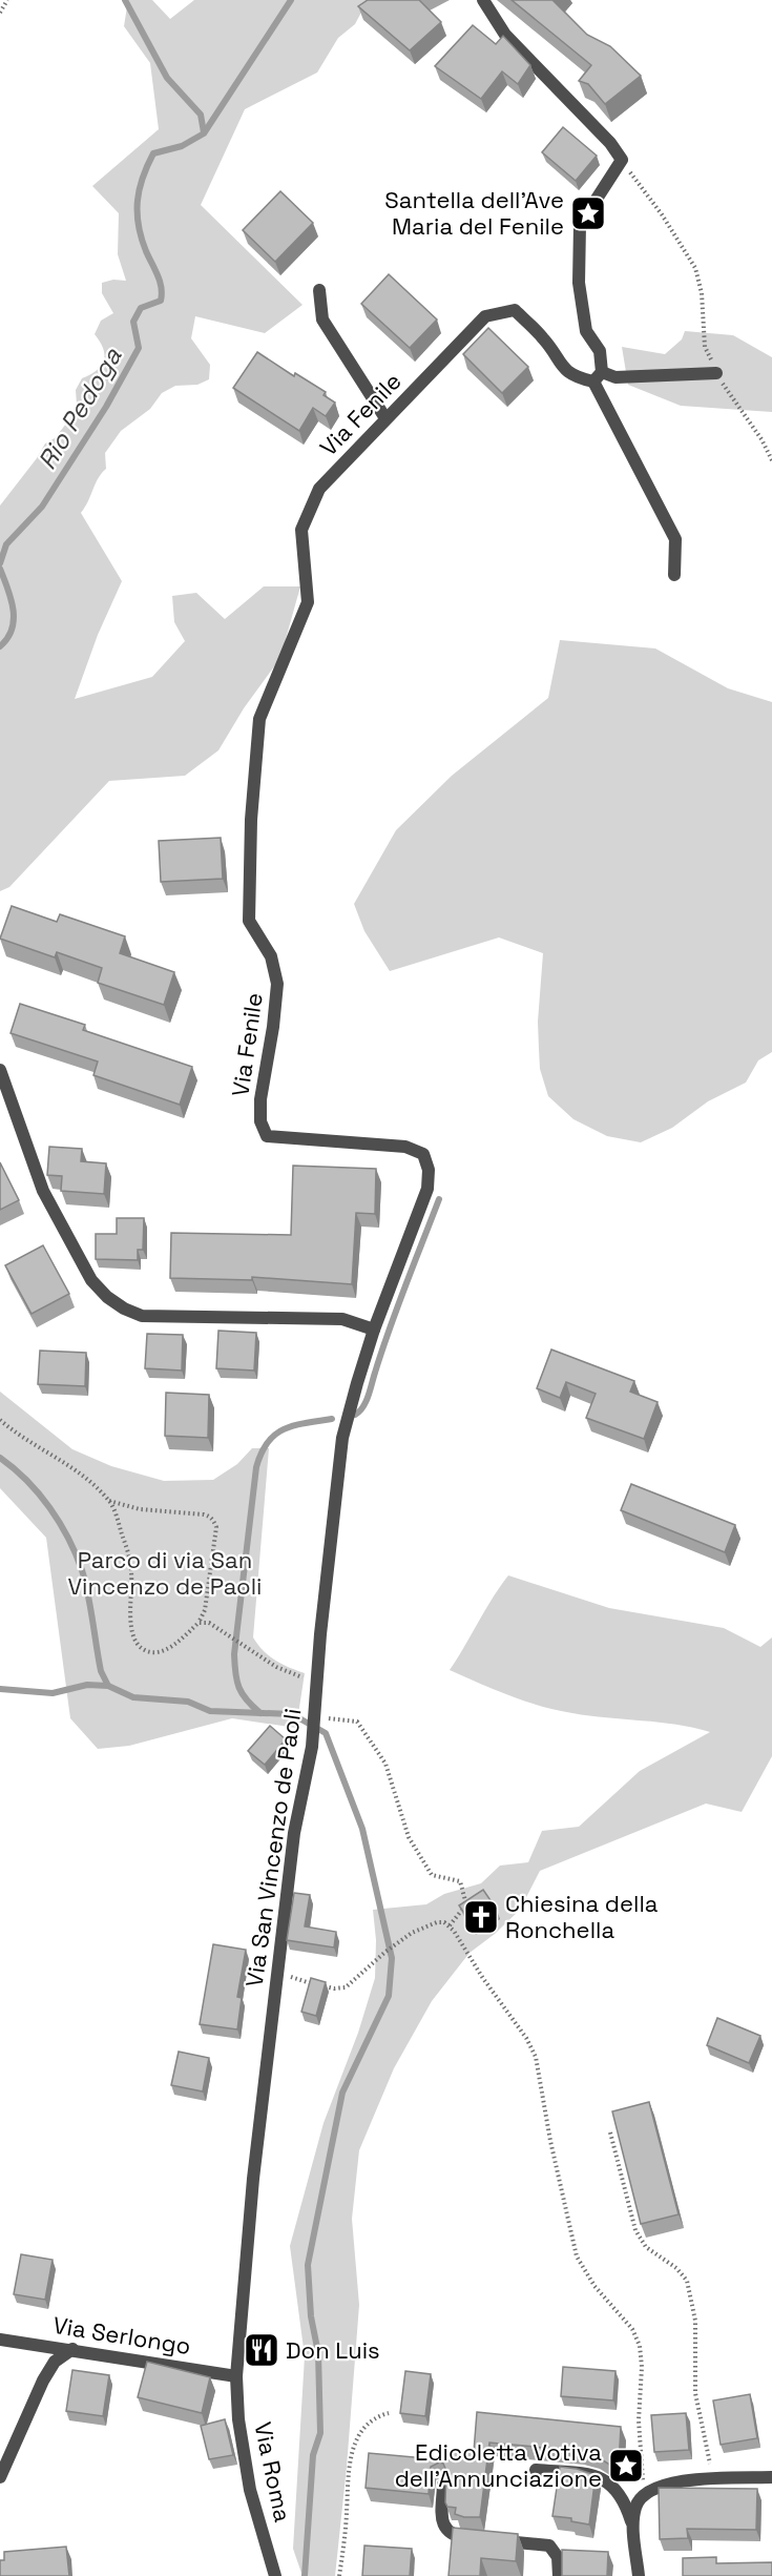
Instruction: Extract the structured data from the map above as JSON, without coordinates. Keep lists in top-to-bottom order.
{
  "streets": {
    "street": [
      "Via Fenile",
      "Via San Vincenzo de Paoli",
      "Via Serlongo",
      "Via Roma"
    ]
  },
  "crossings": [
    ["Via Fenile", "Via San Vincenzo de Paoli"],
    ["Via San Vincenzo de Paoli", "Via Serlongo"],
    ["Via San Vincenzo de Paoli", "Via Roma"],
    ["Via Serlongo", "Via Roma"]
  ],
  "water": ["Rio Pedoga"],
  "parks": ["Parco di via San Vincenzo de Paoli"],
  "places": {
    "place": ["Santella dell'Ave Maria del Fenile", "Edicoletta Votiva dell'Annunciazione"],
    "church": ["Chiesina della Ronchella"],
    "restaurant": ["Don Luis"]
  }
}
